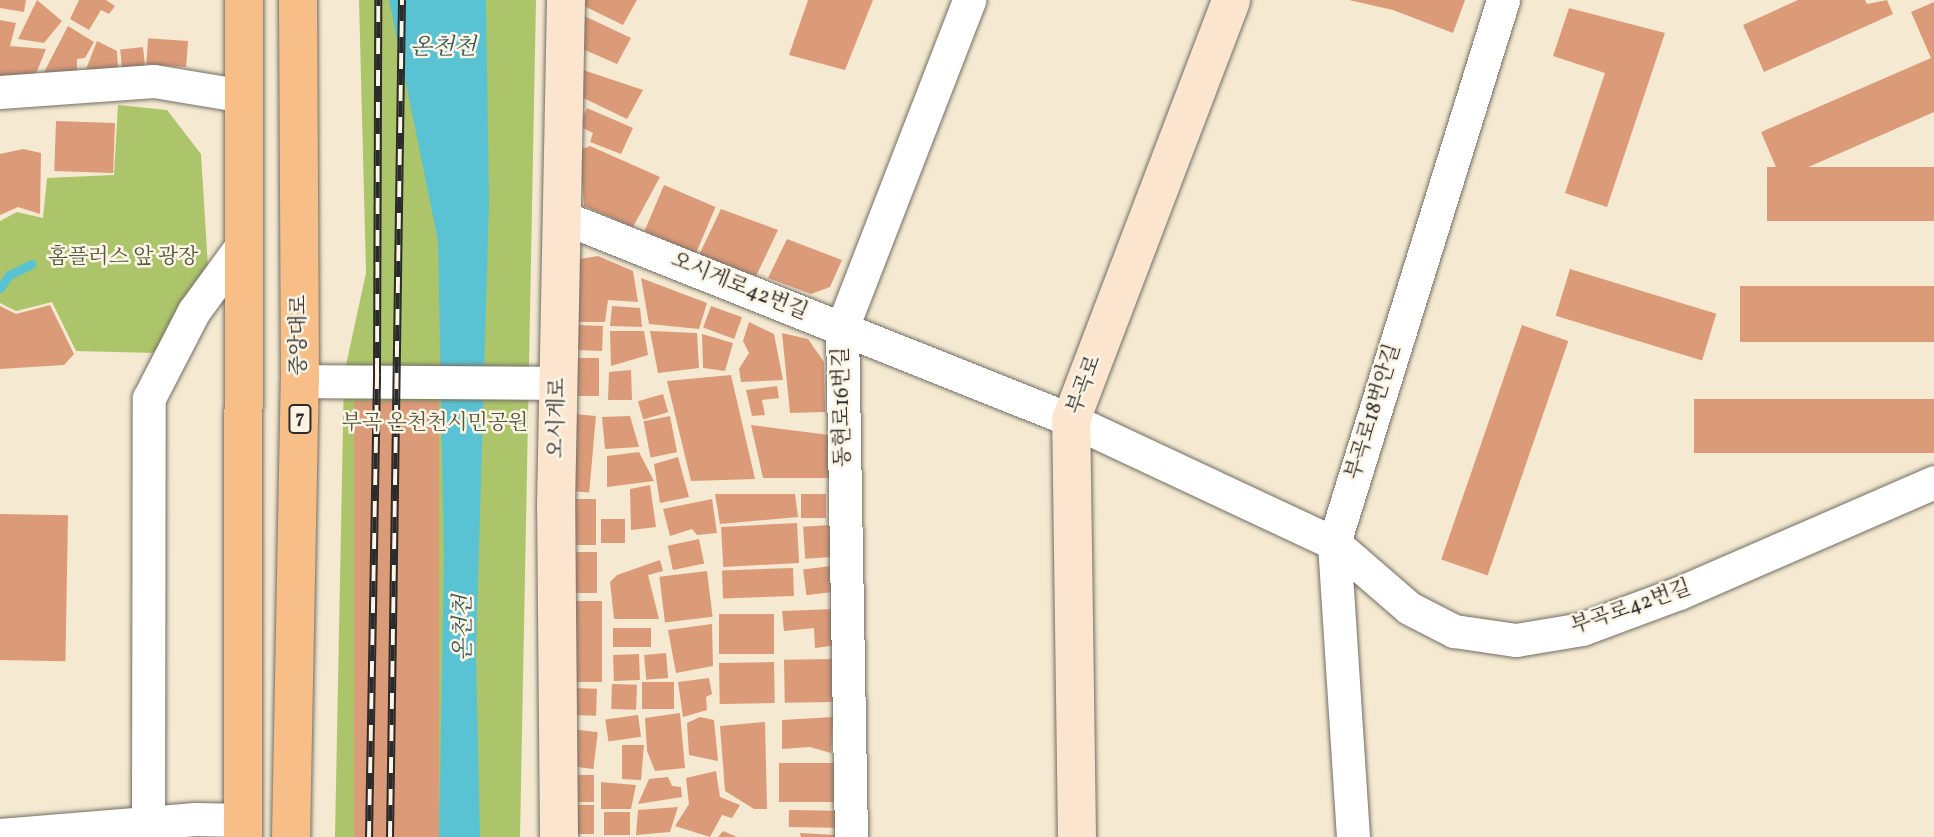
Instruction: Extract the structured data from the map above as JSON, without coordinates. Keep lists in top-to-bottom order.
{
  "streets": {
    "main road": [
      "중앙대로",
      "부곡로",
      "오시게로",
      "7"
    ],
    "street": [
      "오시게로42번길",
      "동현로16번길",
      "부곡로18번안길",
      "부곡로42번길"
    ]
  },
  "crossings": [
    ["오시게로42번길", "부곡로"],
    ["오시게로42번길", "동현로16번길"],
    ["오시게로42번길", "오시게로"],
    ["오시게로42번길", "부곡로42번길"],
    ["부곡로", "부곡로42번길"],
    ["부곡로18번안길", "부곡로42번길"]
  ],
  "water": ["온천천"],
  "parks": ["홈플러스 앞 광장", "부곡 온천천시민공원"]
}
